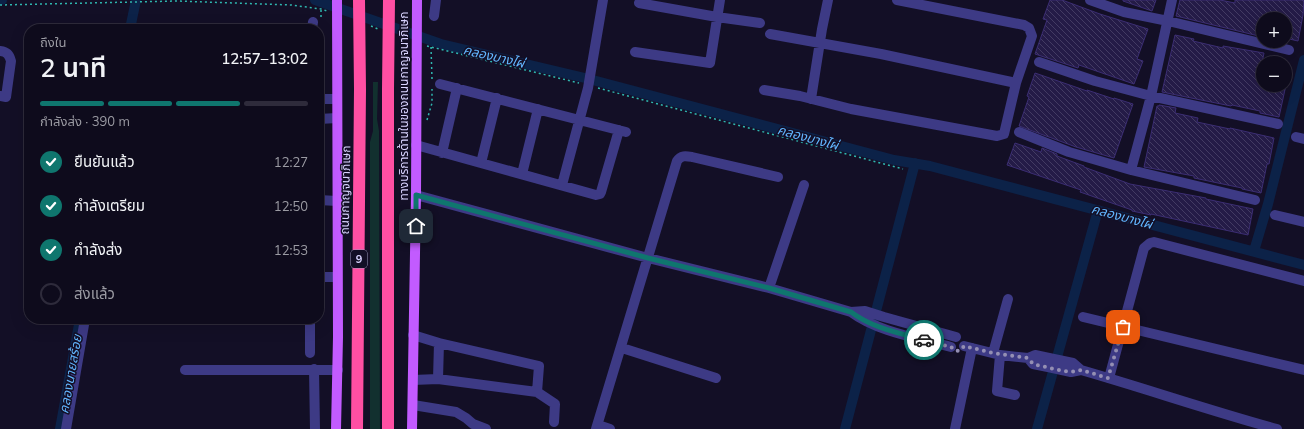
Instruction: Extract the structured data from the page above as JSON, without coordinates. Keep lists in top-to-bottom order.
{
  "streets": {
    "highway": ["ถนนกาญจนาภิเษก", "9"],
    "main road": ["ทางบริการด้านในของถนนกาญจนาภิเษก"]
  },
  "water": ["คลองบางไผ่", "คลองนายสร้อย"],
  "page": {
    "map_buttons": ["+", "−"],
    "heading": ["2 นาที", "ถึงใน", "12:57–13:02"],
    "bar": "กำลังส่ง · 390 m",
    "list": [
      ["ยืนยันแล้ว", "12:27"],
      ["กำลังเตรียม", "12:50"],
      ["กำลังส่ง", "12:53"],
      "ส่งแล้ว"
    ]
  }
}
